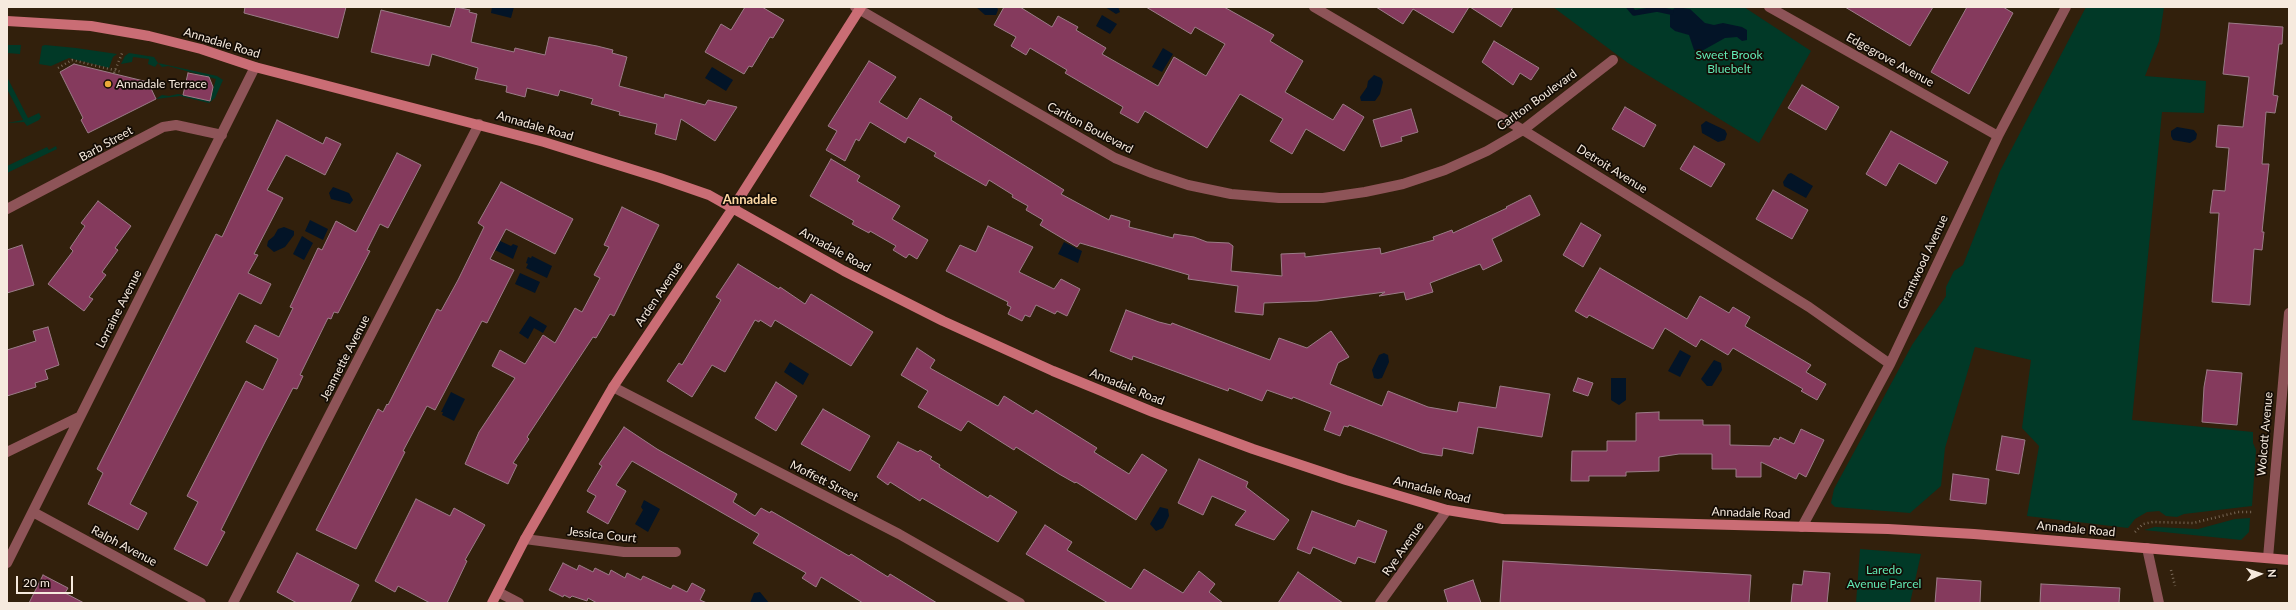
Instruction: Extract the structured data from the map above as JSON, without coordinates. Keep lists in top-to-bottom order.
{
  "streets": {
    "street": [
      "Annadale Road",
      "Edgegrove Avenue",
      "Carlton Boulevard",
      "Barb Street",
      "Detroit Avenue",
      "Grantwood Avenue",
      "Arden Avenue",
      "Lorraine Avenue",
      "Jeannette Avenue",
      "Wolcott Avenue",
      "Moffett Street",
      "Jessica Court",
      "Ralph Avenue",
      "Rye Avenue"
    ]
  },
  "crossings": [
    ["Annadale Road", "Grantwood Avenue"],
    ["Annadale Road", "Arden Avenue"],
    ["Annadale Road", "Lorraine Avenue"],
    ["Annadale Road", "Jeannette Avenue"],
    ["Annadale Road", "Wolcott Avenue"],
    ["Annadale Road", "Rye Avenue"],
    ["Edgegrove Avenue", "Grantwood Avenue"],
    ["Carlton Boulevard", "Detroit Avenue"],
    ["Carlton Boulevard", "Arden Avenue"],
    ["Barb Street", "Lorraine Avenue"],
    ["Detroit Avenue", "Grantwood Avenue"],
    ["Arden Avenue", "Moffett Street"],
    ["Arden Avenue", "Jessica Court"],
    ["Lorraine Avenue", "Ralph Avenue"]
  ],
  "districts": ["Annadale"],
  "parks": ["Sweet Brook Bluebelt", "Laredo Avenue Parcel"],
  "places": ["Annadale Terrace"],
  "scale_bar": "20 m",
  "north": "right"
}
